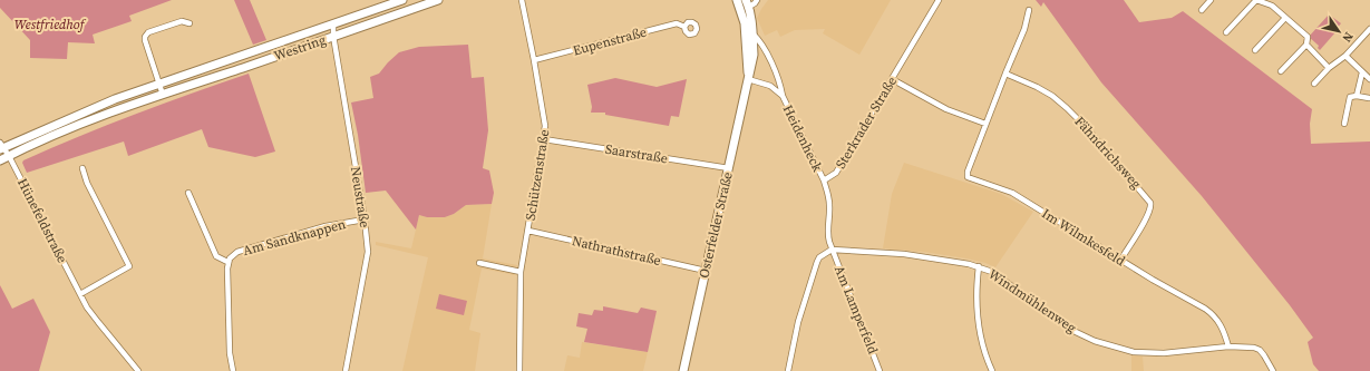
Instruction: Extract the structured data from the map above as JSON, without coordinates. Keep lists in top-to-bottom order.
{
  "streets": {
    "main road": ["Westring", "Osterfelder Straße"],
    "street": [
      "Eupenstraße",
      "Sterkrader Straße",
      "Heidenheck",
      "Fähndrichsweg",
      "Saarstraße",
      "Schützenstraße",
      "Neustraße",
      "Hünefeldstraße",
      "Am Sandknappen",
      "Im Wilmkesfeld",
      "Nathrathstraße",
      "Windmühlenweg",
      "Am Lamperfeld"
    ]
  },
  "crossings": [
    ["Eupenstraße", "Schützenstraße"],
    ["Westring", "Neustraße"],
    ["Westring", "Hünefeldstraße"],
    ["Sterkrader Straße", "Heidenheck"],
    ["Sterkrader Straße", "Windmühlenweg"],
    ["Sterkrader Straße", "Am Lamperfeld"],
    ["Heidenheck", "Osterfelder Straße"],
    ["Fähndrichsweg", "Im Wilmkesfeld"],
    ["Saarstraße", "Schützenstraße"],
    ["Saarstraße", "Osterfelder Straße"],
    ["Schützenstraße", "Nathrathstraße"],
    ["Neustraße", "Am Sandknappen"],
    ["Osterfelder Straße", "Nathrathstraße"],
    ["Im Wilmkesfeld", "Windmühlenweg"],
    ["Windmühlenweg", "Am Lamperfeld"]
  ],
  "parks": ["Westfriedhof"],
  "north": "bottom right"
}
